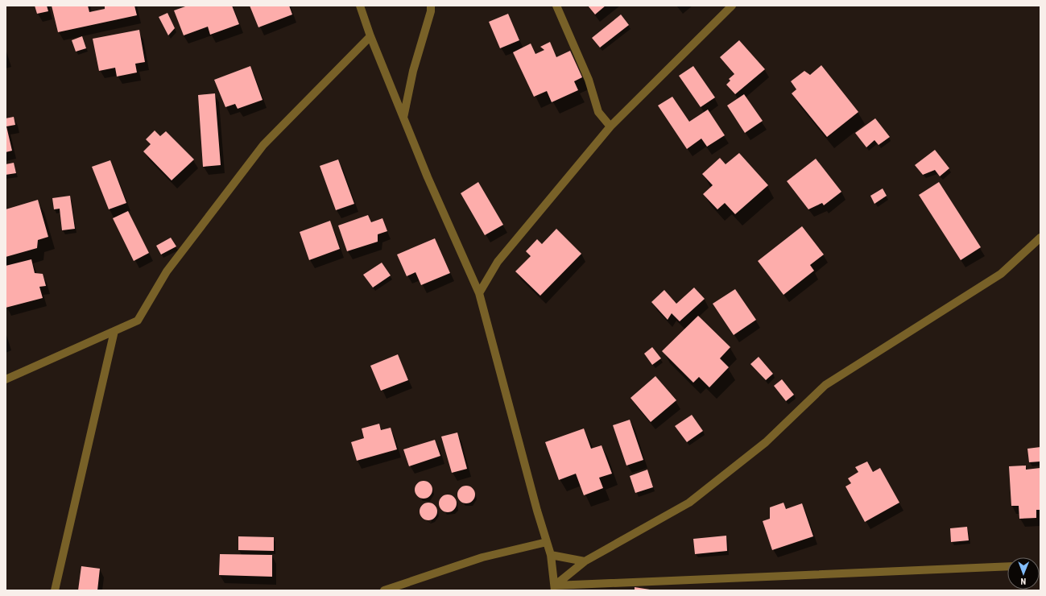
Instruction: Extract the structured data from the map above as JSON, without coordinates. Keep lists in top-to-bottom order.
{
  "north": "bottom"
}
